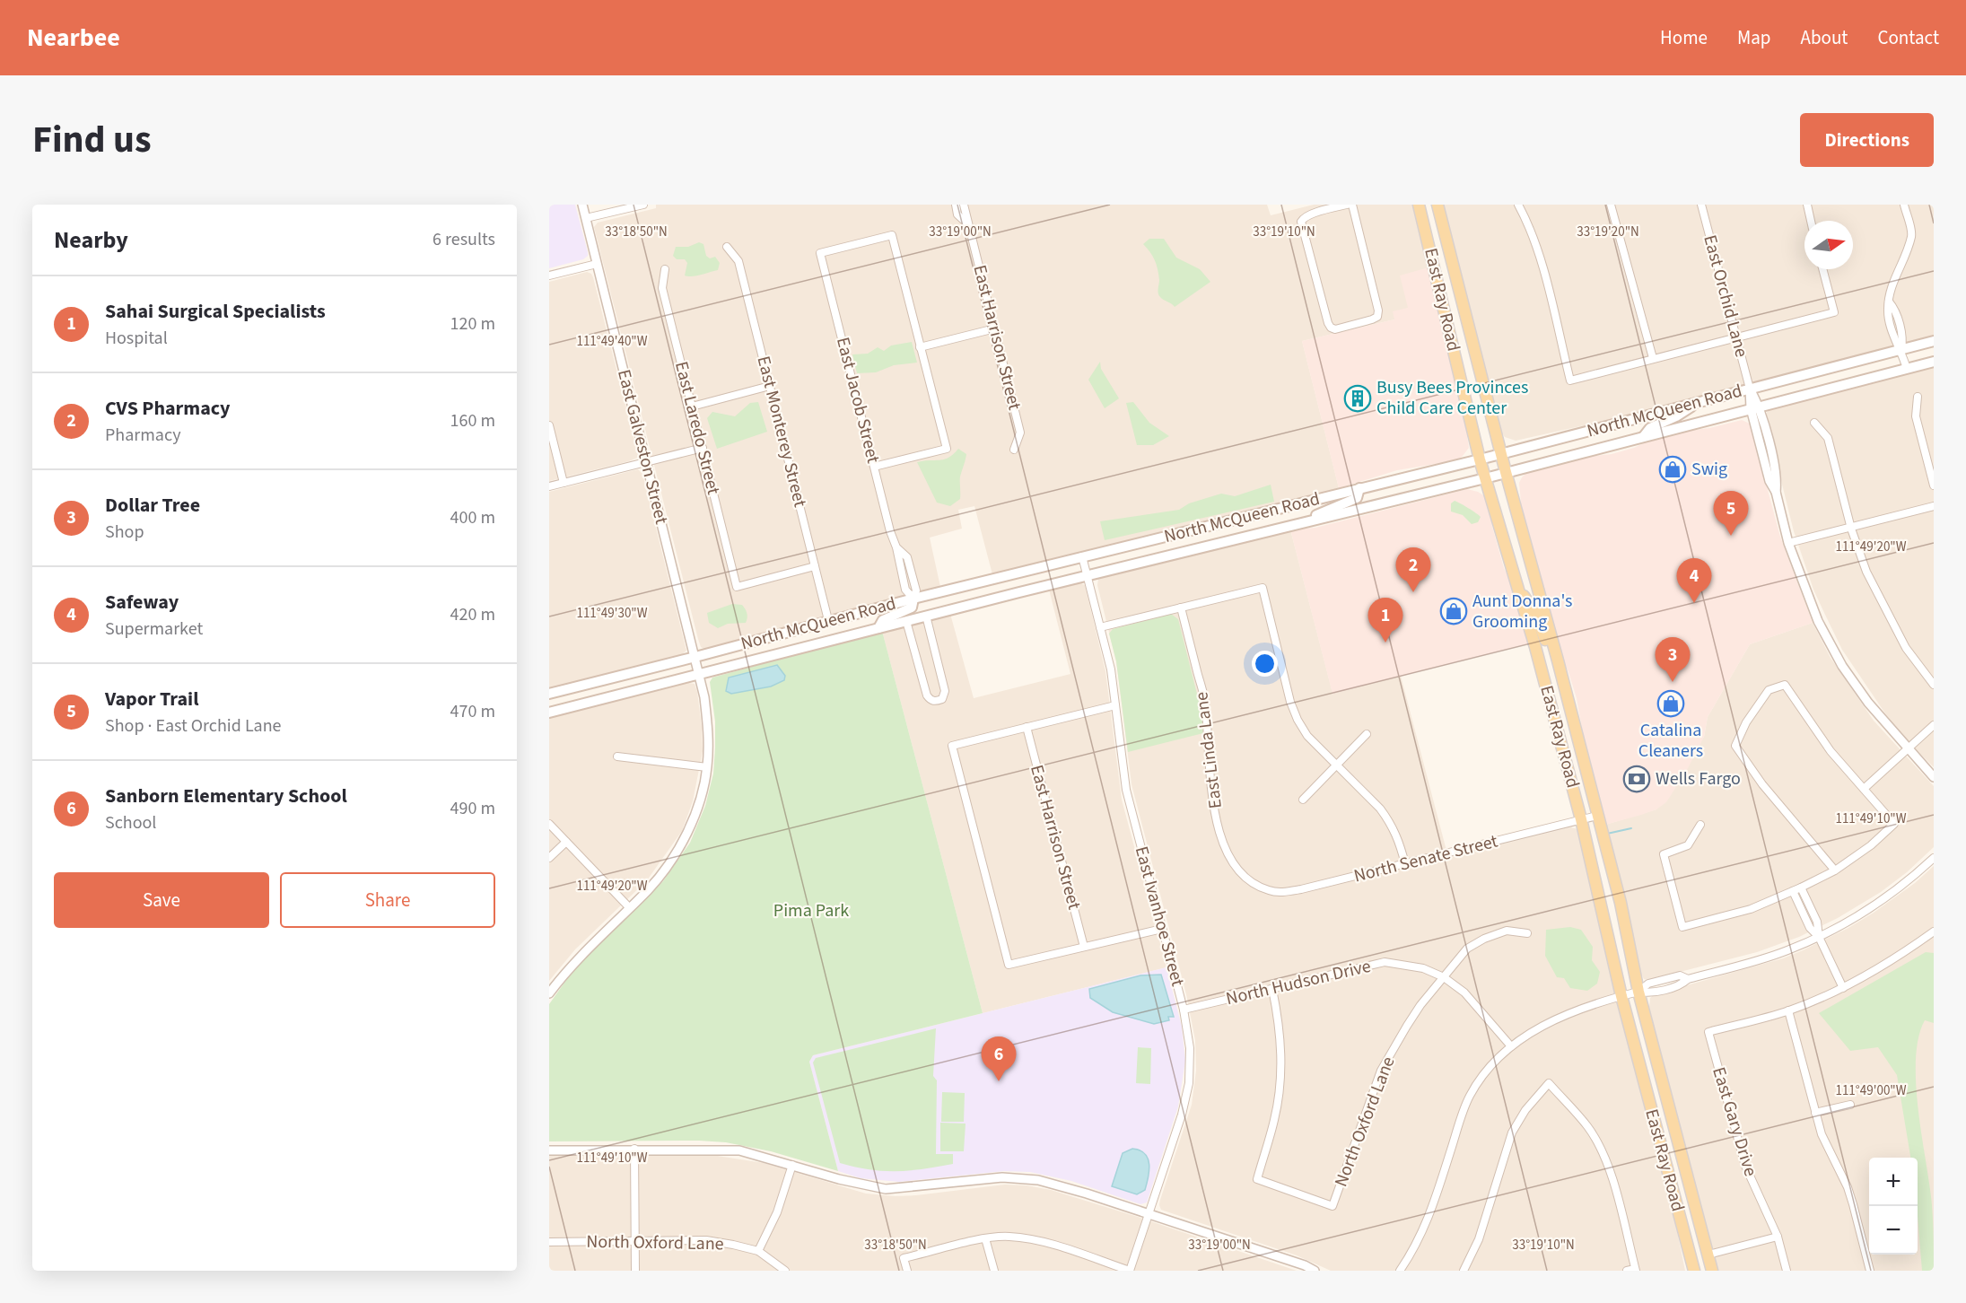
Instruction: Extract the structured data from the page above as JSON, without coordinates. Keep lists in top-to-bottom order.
{
  "streets": {
    "main road": ["East Ray Road", "North McQueen Road"],
    "street": [
      "East Orchid Lane",
      "East Harrison Street",
      "East Jacob Street",
      "East Laredo Street",
      "East Monterey Street",
      "East Galveston Street",
      "East Linda Lane",
      "North Senate Street",
      "East Ivanhoe Street",
      "North Hudson Drive",
      "North Oxford Lane",
      "East Gary Drive"
    ]
  },
  "crossings": [
    ["East Orchid Lane", "North McQueen Road"],
    ["East Ray Road", "North McQueen Road"],
    ["East Ray Road", "North Senate Street"],
    ["East Jacob Street", "North McQueen Road"],
    ["North McQueen Road", "East Monterey Street"],
    ["North McQueen Road", "East Galveston Street"],
    ["North McQueen Road", "East Ivanhoe Street"],
    ["East Laredo Street", "East Monterey Street"],
    ["East Linda Lane", "North Senate Street"],
    ["East Ivanhoe Street", "North Hudson Drive"],
    ["North Hudson Drive", "North Oxford Lane"]
  ],
  "parks": ["Pima Park"],
  "places": {
    "building": ["Busy Bees Provinces Child Care Center"],
    "shop": ["Swig", "Aunt Donna's Grooming", "Catalina Cleaners"],
    "bank": ["Wells Fargo"]
  },
  "north": "right",
  "page": {
    "header": "Nearbee",
    "nav": [
      "Home",
      "Map",
      "About",
      "Contact"
    ],
    "title": "Find us",
    "buttons": [
      "Directions",
      ["Save", "Share"]
    ],
    "heading": ["Nearby", "6 results"],
    "list": [
      {
        "mark": "1",
        "name": "Sahai Surgical Specialists",
        "note": "Hospital",
        "value": "120 m"
      },
      {
        "mark": "2",
        "name": "CVS Pharmacy",
        "note": "Pharmacy",
        "value": "160 m"
      },
      {
        "mark": "3",
        "name": "Dollar Tree",
        "note": "Shop",
        "value": "400 m"
      },
      {
        "mark": "4",
        "name": "Safeway",
        "note": "Supermarket",
        "value": "420 m"
      },
      {
        "mark": "5",
        "name": "Vapor Trail",
        "note": "Shop · East Orchid Lane",
        "value": "470 m"
      },
      {
        "mark": "6",
        "name": "Sanborn Elementary School",
        "note": "School",
        "value": "490 m"
      }
    ],
    "pins": [
      "5",
      "2",
      "4",
      "1",
      "3",
      "6"
    ],
    "map_buttons": ["+", "−"]
  },
  "coordinates": [
    "33°18'50\"N",
    "33°19'00\"N",
    "33°19'10\"N",
    "33°19'20\"N",
    "111°49'40\"W",
    "111°49'20\"W",
    "111°49'30\"W",
    "111°49'10\"W",
    "111°49'00\"W"
  ]
}
